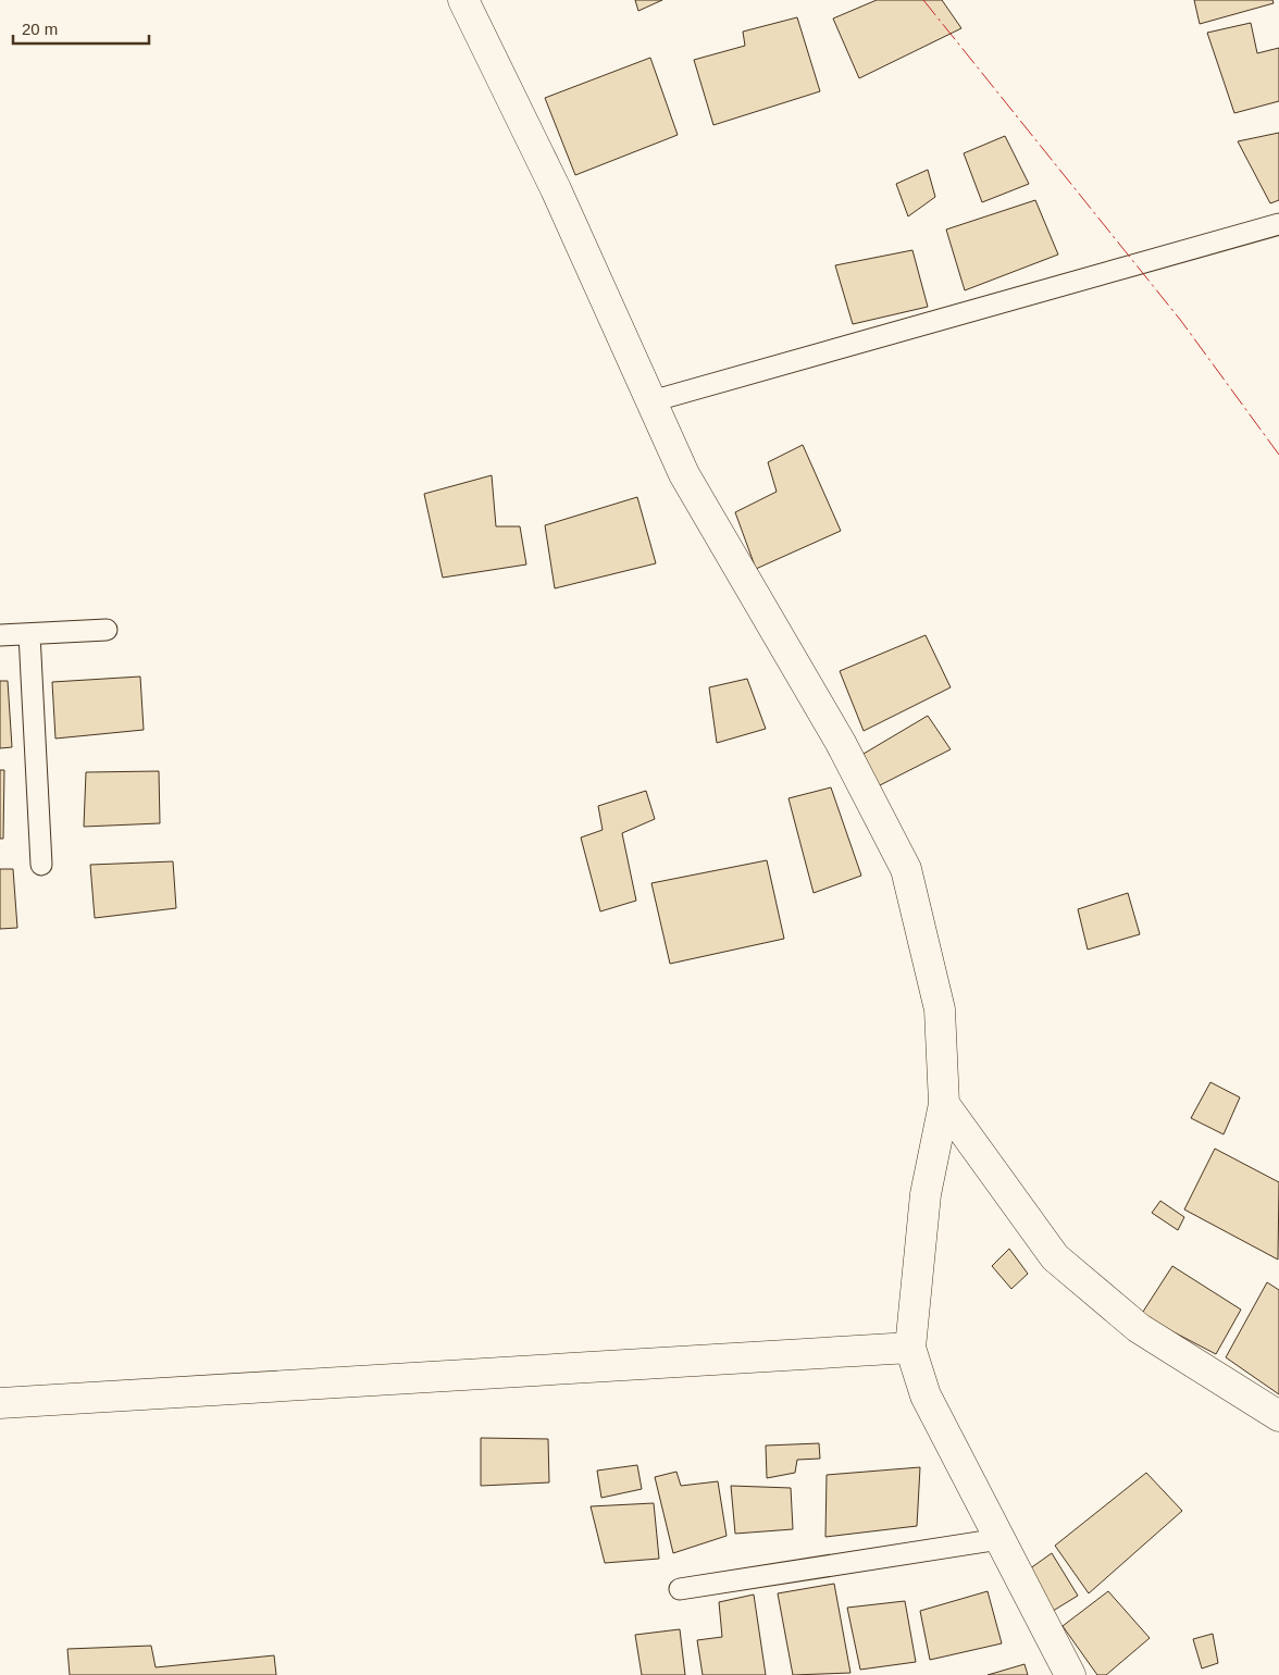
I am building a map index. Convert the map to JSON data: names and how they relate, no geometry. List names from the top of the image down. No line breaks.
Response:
{"scale_bar":"20 m"}
